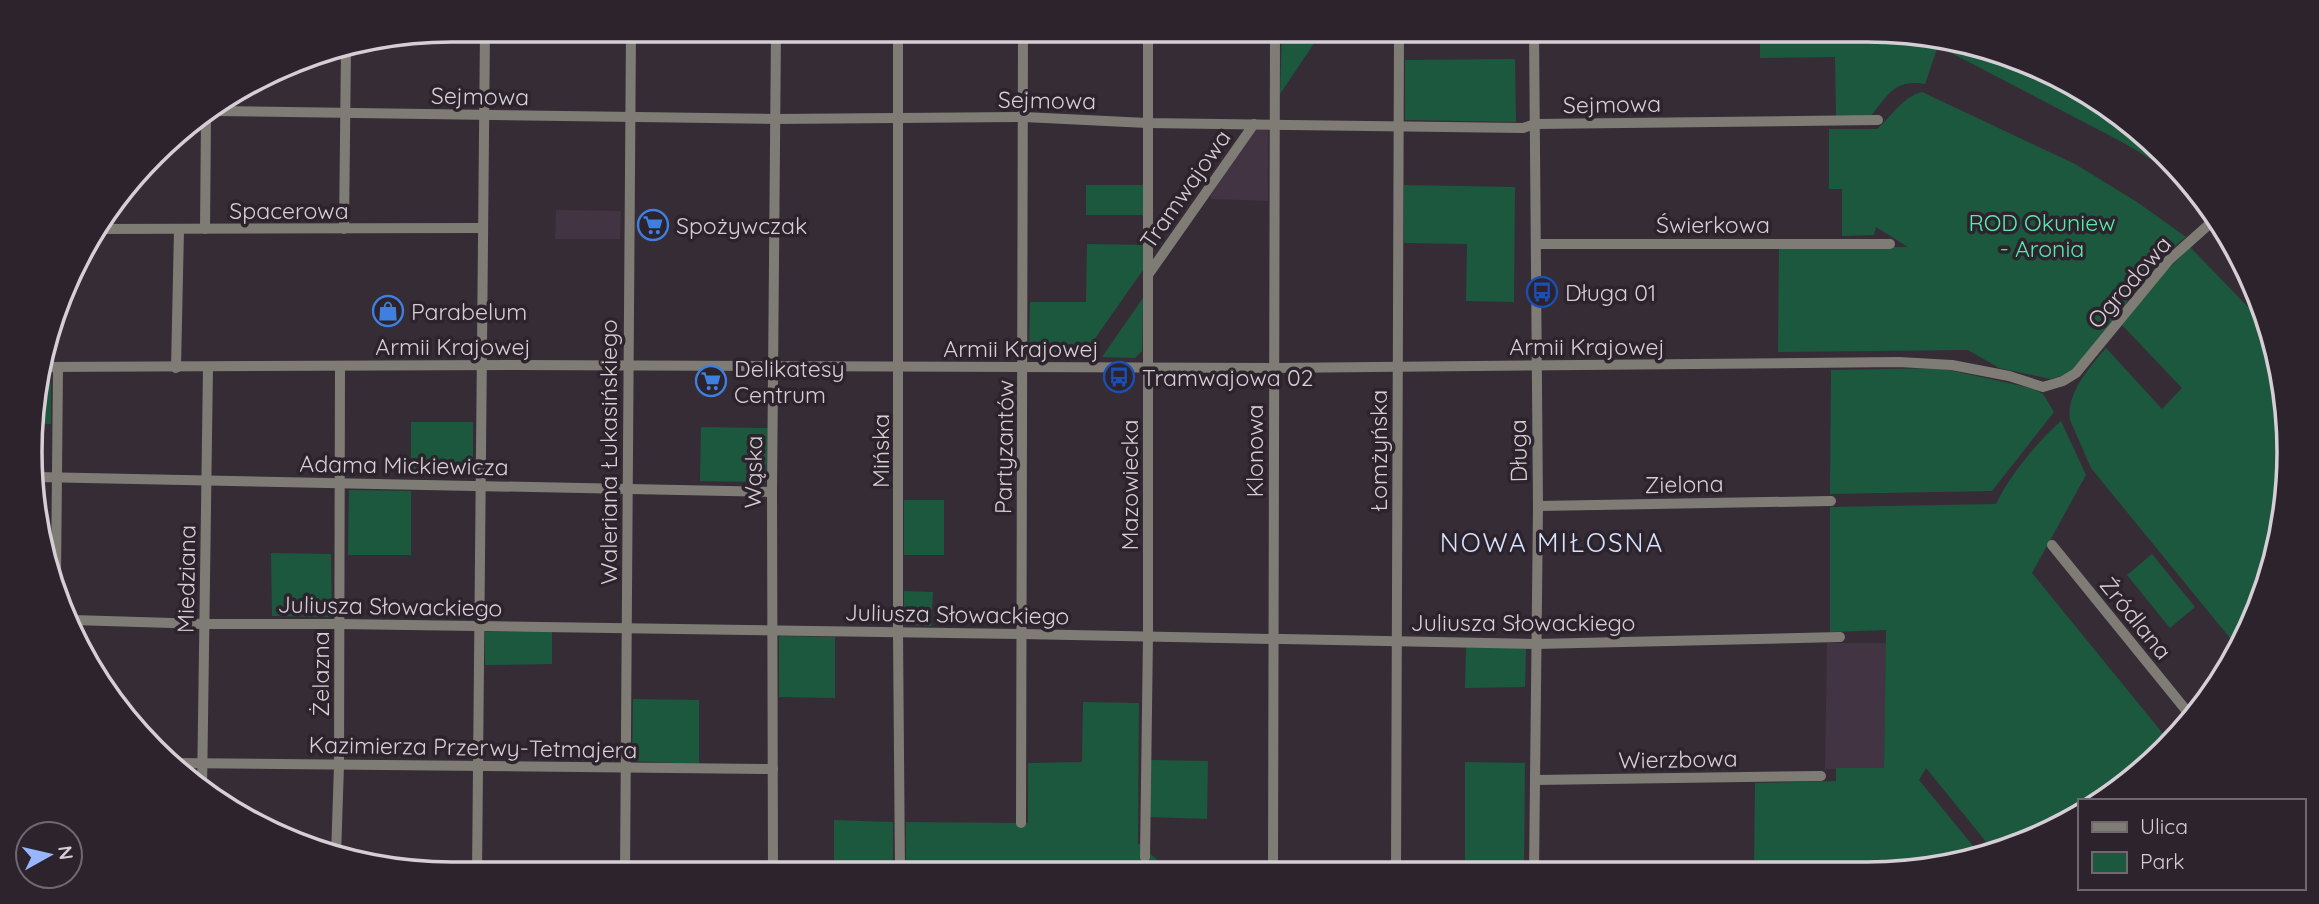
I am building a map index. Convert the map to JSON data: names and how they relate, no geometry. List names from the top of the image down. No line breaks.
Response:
{"streets":{"street":["Sejmowa","Tramwajowa","Spacerowa","Świerkowa","Ogrodowa","Armii Krajowej","Partyzantów","Mińska","Klonowa","Łomżyńska","Długa","Waleriana Łukasińskiego","Adama Mickiewicza","Wąska","Zielona","Mazowiecka","Miedziana","Juliusza Słowackiego","Źródlana","Żelazna","Kazimierza Przerwy-Tetmajera","Wierzbowa"]},"crossings":[["Sejmowa","Tramwajowa"],["Sejmowa","Partyzantów"],["Sejmowa","Mińska"],["Sejmowa","Klonowa"],["Sejmowa","Łomżyńska"],["Sejmowa","Długa"],["Sejmowa","Waleriana Łukasińskiego"],["Sejmowa","Wąska"],["Sejmowa","Mazowiecka"],["Tramwajowa","Mazowiecka"],["Świerkowa","Długa"],["Ogrodowa","Armii Krajowej"],["Armii Krajowej","Partyzantów"],["Armii Krajowej","Mińska"],["Armii Krajowej","Klonowa"],["Armii Krajowej","Łomżyńska"],["Armii Krajowej","Długa"],["Armii Krajowej","Waleriana Łukasińskiego"],["Armii Krajowej","Wąska"],["Armii Krajowej","Mazowiecka"],["Armii Krajowej","Miedziana"],["Armii Krajowej","Żelazna"],["Partyzantów","Juliusza Słowackiego"],["Mińska","Juliusza Słowackiego"],["Klonowa","Juliusza Słowackiego"],["Łomżyńska","Juliusza Słowackiego"],["Długa","Zielona"],["Długa","Juliusza Słowackiego"],["Długa","Wierzbowa"],["Waleriana Łukasińskiego","Adama Mickiewicza"],["Waleriana Łukasińskiego","Juliusza Słowackiego"],["Waleriana Łukasińskiego","Kazimierza Przerwy-Tetmajera"],["Adama Mickiewicza","Wąska"],["Adama Mickiewicza","Miedziana"],["Adama Mickiewicza","Żelazna"],["Wąska","Juliusza Słowackiego"],["Wąska","Kazimierza Przerwy-Tetmajera"],["Mazowiecka","Juliusza Słowackiego"],["Miedziana","Juliusza Słowackiego"],["Miedziana","Kazimierza Przerwy-Tetmajera"],["Juliusza Słowackiego","Żelazna"],["Żelazna","Kazimierza Przerwy-Tetmajera"]],"districts":["NOWA MIŁOSNA"],"parks":["ROD Okuniew - Aronia"],"places":{"supermarket":["Spożywczak","Delikatesy Centrum"],"bus stop":["Długa 01","Tramwajowa 02"],"shop":["Parabelum"]},"legend":["Ulica","Park"],"north":"right"}
